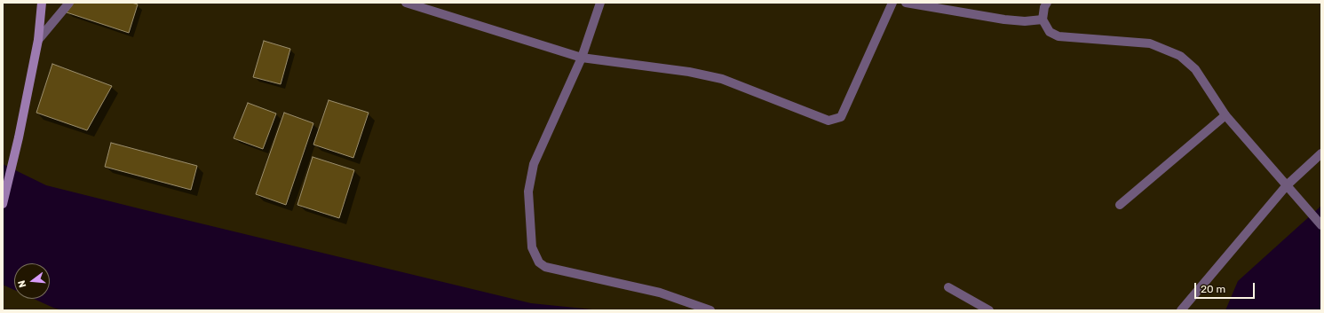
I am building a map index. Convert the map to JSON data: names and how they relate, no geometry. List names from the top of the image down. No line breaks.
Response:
{"scale_bar":"20 m","north":"left"}
